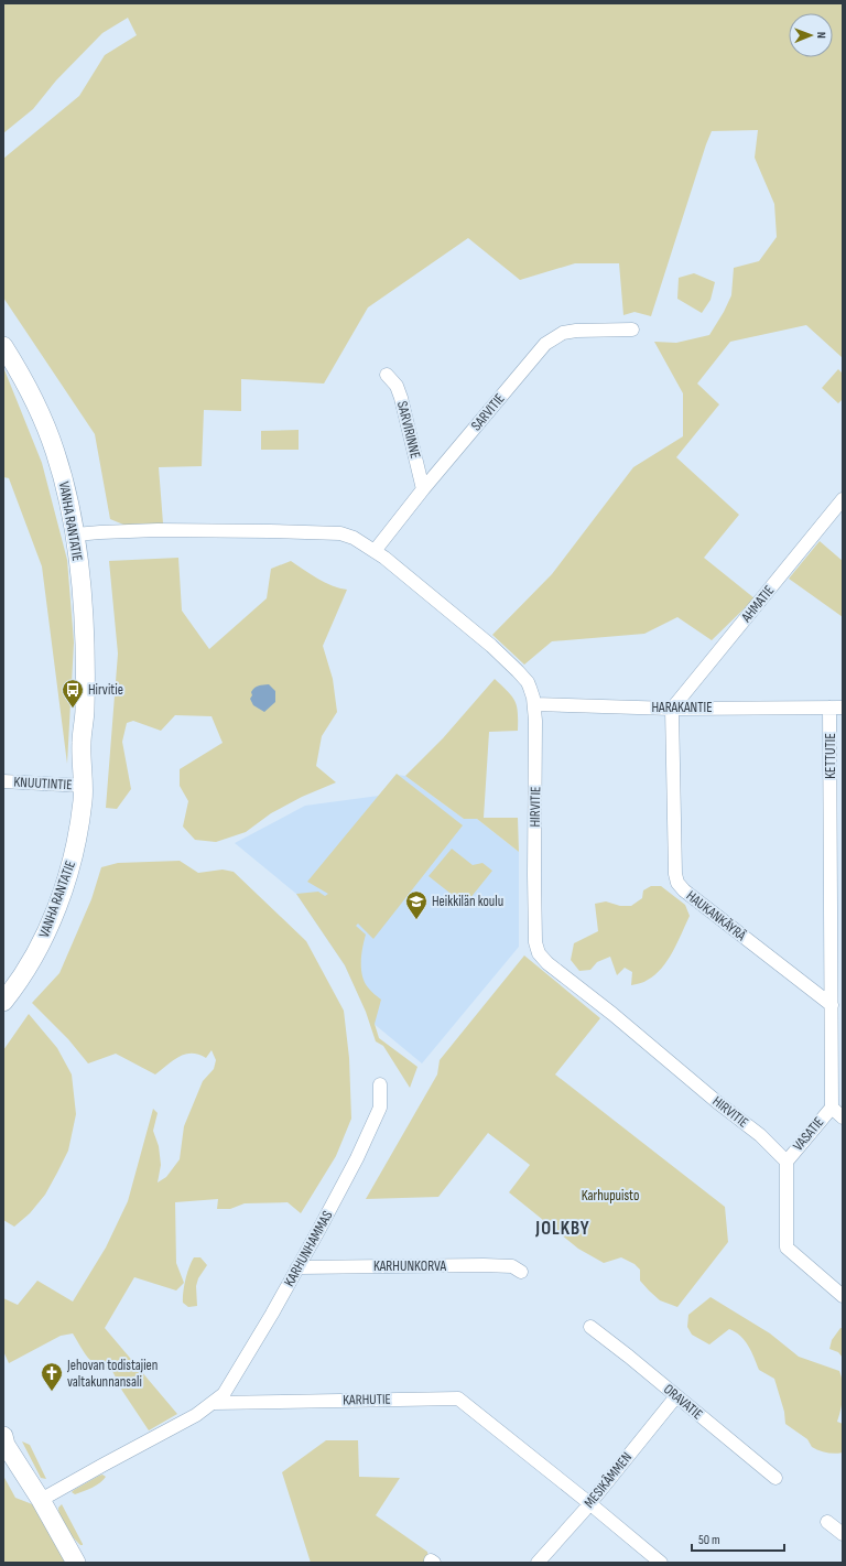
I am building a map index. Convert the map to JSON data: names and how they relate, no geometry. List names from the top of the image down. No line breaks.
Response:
{"streets":{"main road":["VANHA RANTATIE"],"street":["SARVITIE","SARVIRINNE","AHMATIE","HARAKANTIE","KETTUTIE","KNUUTINTIE","HIRVITIE","HAUKANKÄYRÄ","VASATIE","KARHUNHAMMAS","KARHUNKORVA","KARHUTIE","ORAVATIE","MESIKÄMMEN"]},"crossings":[["SARVITIE","SARVIRINNE"],["SARVITIE","HIRVITIE"],["VANHA RANTATIE","KNUUTINTIE"],["VANHA RANTATIE","HIRVITIE"],["AHMATIE","HARAKANTIE"],["AHMATIE","HAUKANKÄYRÄ"],["HARAKANTIE","KETTUTIE"],["HARAKANTIE","HIRVITIE"],["HARAKANTIE","HAUKANKÄYRÄ"],["KETTUTIE","HAUKANKÄYRÄ"],["KETTUTIE","VASATIE"],["HIRVITIE","VASATIE"],["KARHUNHAMMAS","KARHUNKORVA"],["KARHUNHAMMAS","KARHUTIE"],["KARHUTIE","MESIKÄMMEN"],["ORAVATIE","MESIKÄMMEN"]],"districts":["JOLKBY"],"parks":["Karhupuisto"],"places":{"bus stop":["Hirvitie"],"school or university":["Heikkilän koulu"],"church":["Jehovan todistajien valtakunnansali"]},"scale_bar":"50 m","north":"right"}
